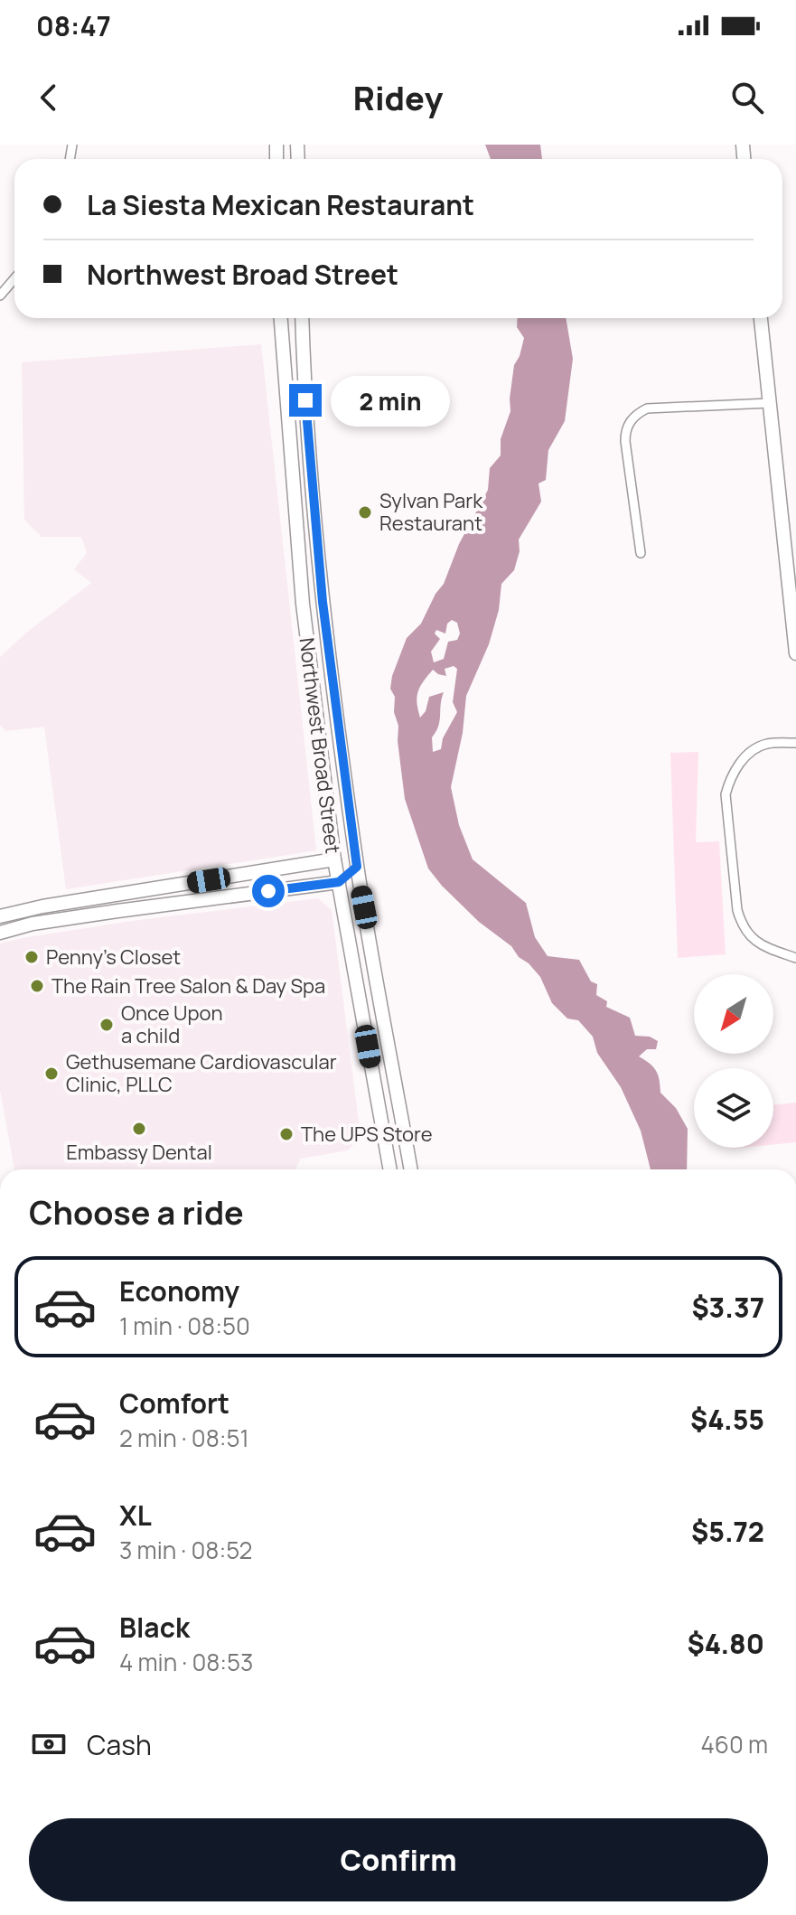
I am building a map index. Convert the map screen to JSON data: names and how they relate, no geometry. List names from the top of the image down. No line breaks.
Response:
{"streets":{"main road":["Northwest Broad Street"]},"places":["Sylvan Park Restaurant","Penny's Closet","The Rain Tree Salon & Day Spa","Once Upon a child","Gethusemane Cardiovascular Clinic, PLLC","Embassy Dental","The UPS Store"],"north":"bottom left","page":{"status":"08:47","header":"Ridey","banner":["La Siesta Mexican Restaurant","Northwest Broad Street"],"bubble":"2 min","heading":"Choose a ride","list":[{"name":"Economy","note":"1 min · 08:50","value":"$3.37"},{"name":"Comfort","note":"2 min · 08:51","value":"$4.55"},{"name":"XL","note":"3 min · 08:52","value":"$5.72"},{"name":"Black","note":"4 min · 08:53","value":"$4.80"}],"pay":["Cash","460 m"],"buttons":"Confirm"}}
